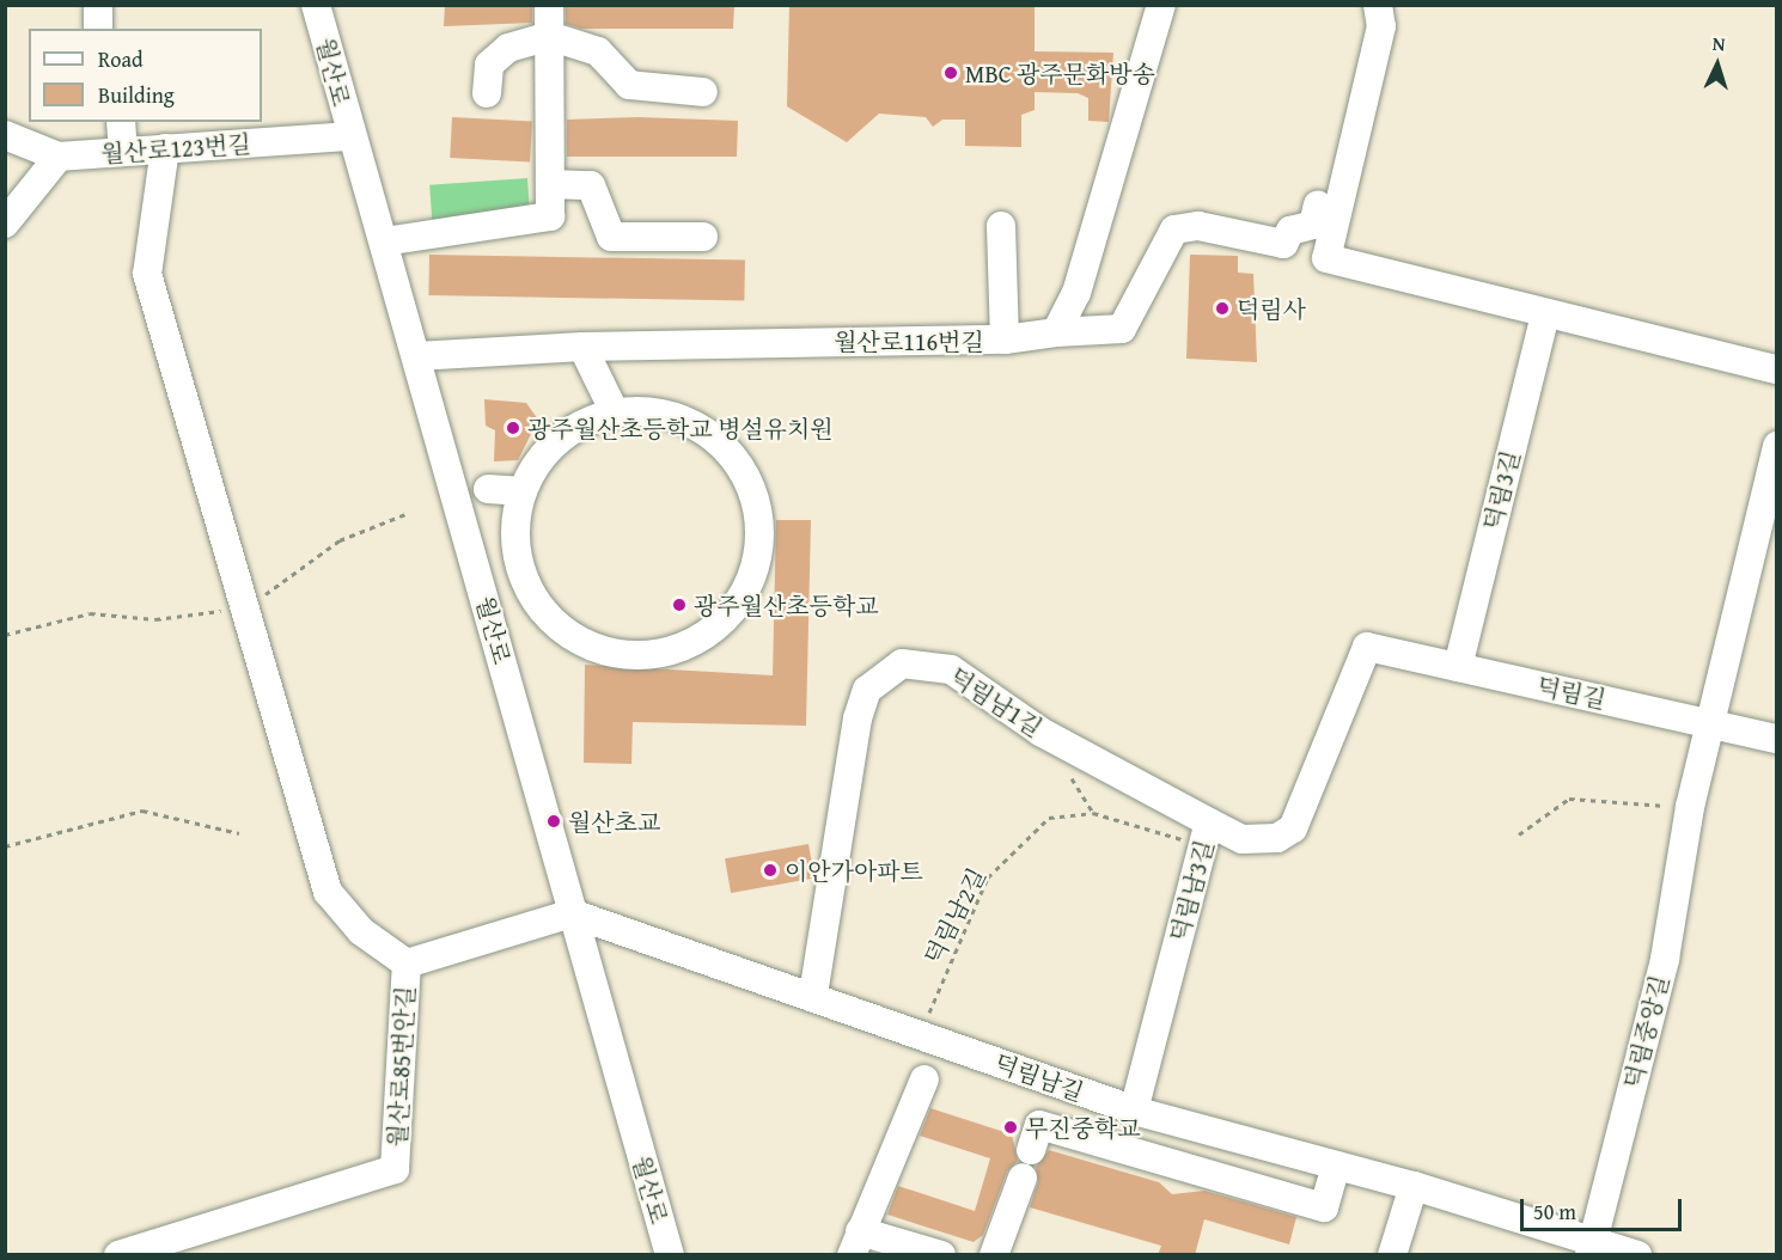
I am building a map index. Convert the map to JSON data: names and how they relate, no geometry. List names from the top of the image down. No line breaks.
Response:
{"streets":{"street":["월산로","월산로123번길","월산로116번길","덕림3길","덕림길","덕림남1길","덕림남3길","덕림중앙길","월산로85번안길","덕림남길"],"path":["덕림남2길"]},"crossings":[["월산로","월산로123번길"],["월산로","월산로116번길"],["월산로","덕림남길"],["덕림3길","덕림길"],["덕림길","덕림남3길"],["덕림길","덕림중앙길"],["덕림남1길","덕림남3길"],["덕림남1길","덕림남2길"],["덕림남1길","덕림남길"],["덕림남3길","덕림남2길"],["덕림남3길","덕림남길"],["덕림남2길","덕림남길"],["덕림중앙길","덕림남길"]],"places":["MBC 광주문화방송","덕림사","광주월산초등학교 병설유치원","광주월산초등학교","월산초교","이안가아파트","무진중학교"],"legend":["Road","Building"],"scale_bar":"50 m","north":"top"}
